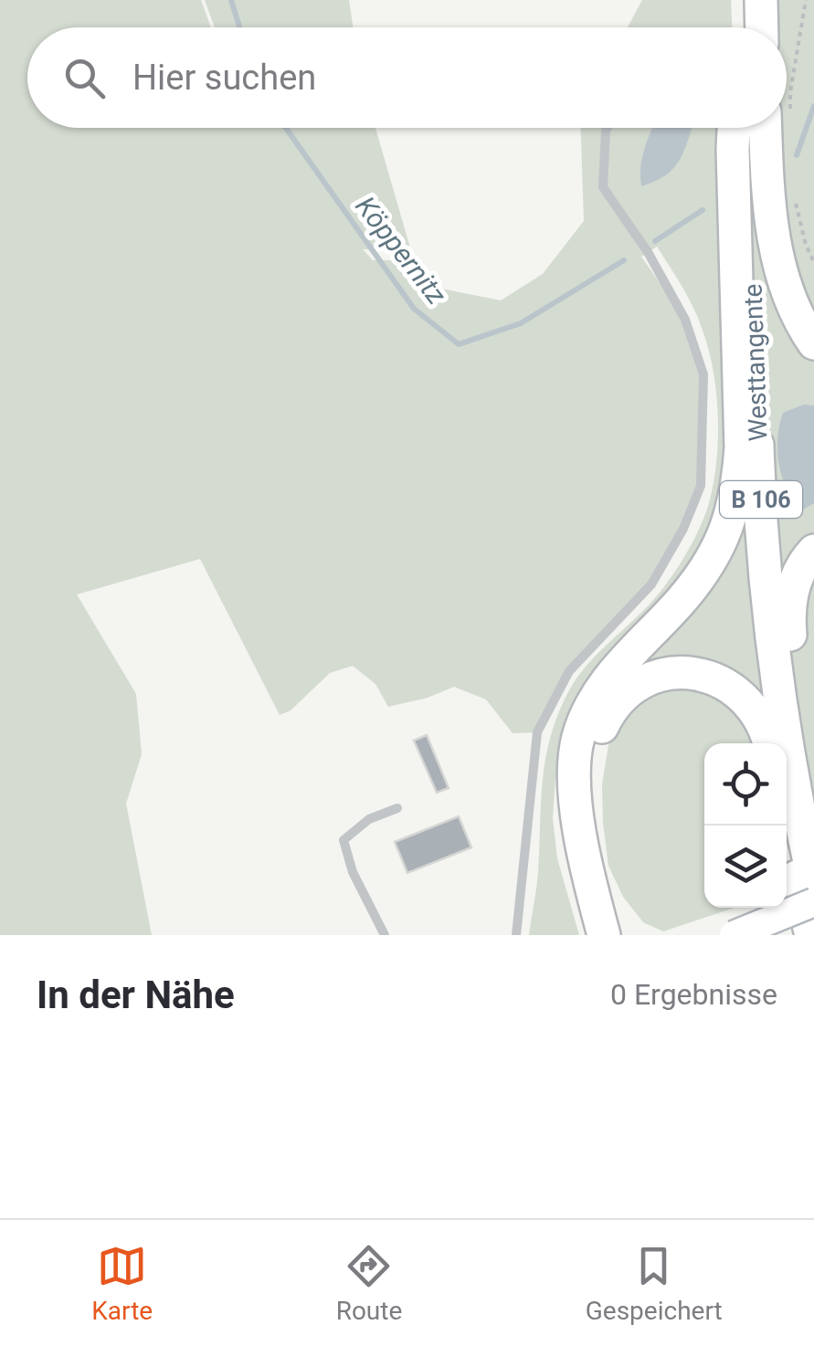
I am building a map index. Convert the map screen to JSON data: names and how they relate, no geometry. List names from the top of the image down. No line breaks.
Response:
{"streets":{"highway":["Westtangente","B 106"]},"water":["Köppernitz"],"page":{"search":"Hier suchen","heading":["In der Nähe","0 Ergebnisse"],"nav":["Karte","Route","Gespeichert"]}}
